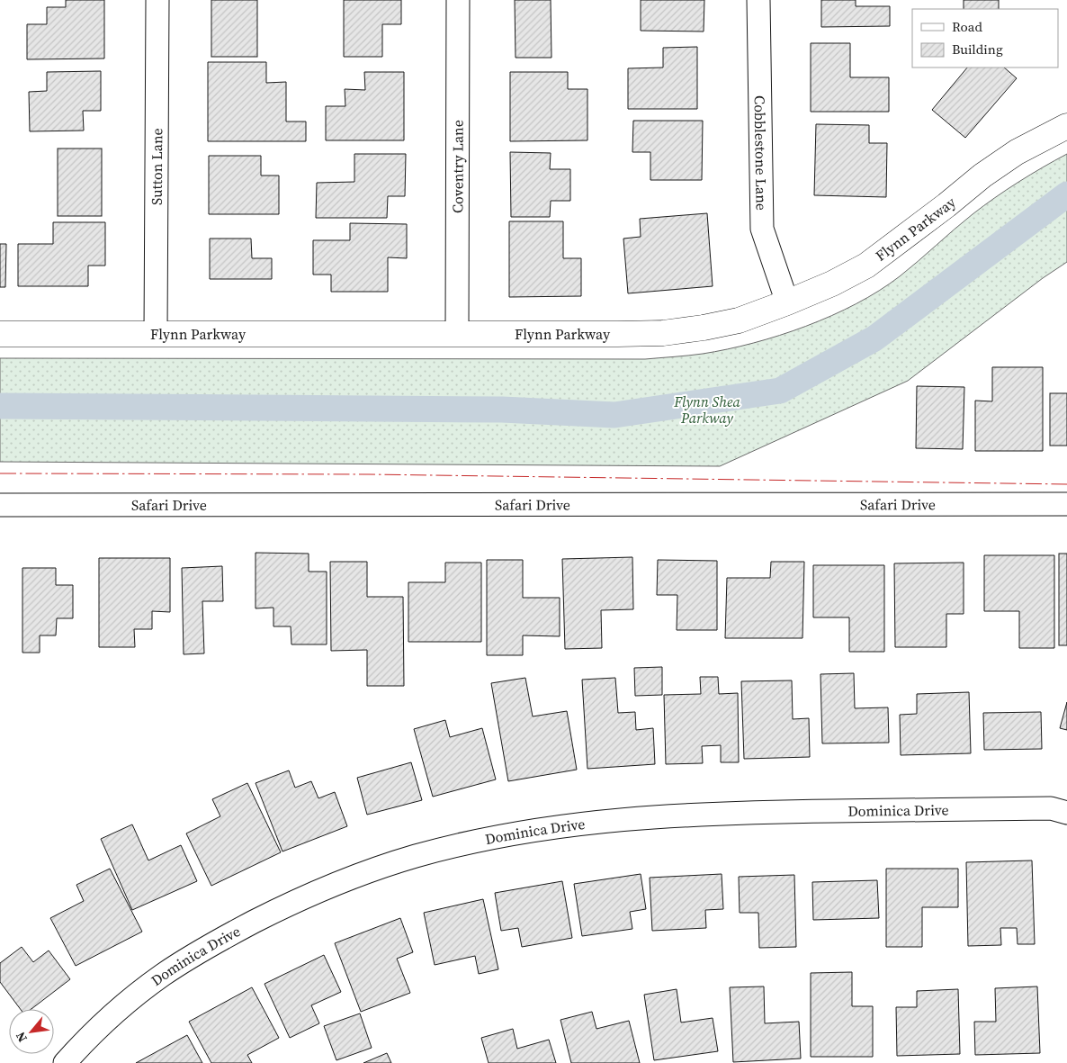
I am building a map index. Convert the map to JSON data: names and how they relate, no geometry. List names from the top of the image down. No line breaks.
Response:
{"streets":{"street":["Cobblestone Lane","Sutton Lane","Coventry Lane","Flynn Parkway","Safari Drive","Dominica Drive"]},"crossings":[["Cobblestone Lane","Flynn Parkway"],["Sutton Lane","Flynn Parkway"],["Coventry Lane","Flynn Parkway"]],"parks":["Flynn Shea Parkway"],"legend":["Road","Building"],"north":"bottom left"}
